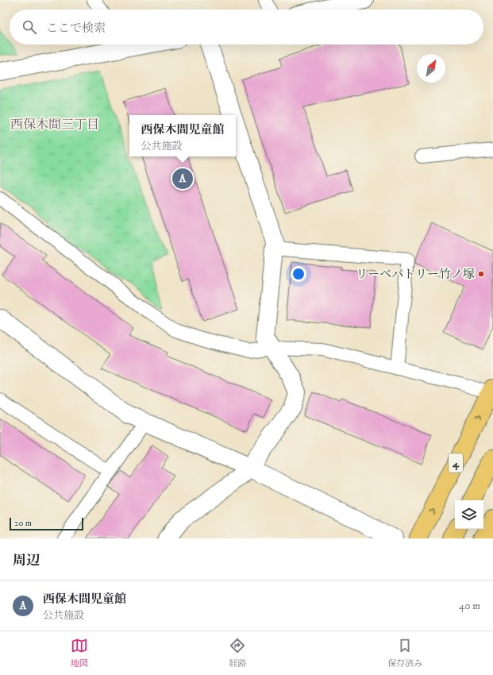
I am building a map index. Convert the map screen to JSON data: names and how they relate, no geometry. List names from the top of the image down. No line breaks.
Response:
{"streets":{"highway":["4"]},"districts":["西保木間三丁目"],"places":["リーベパトリー竹ノ塚"],"scale_bar":"20 m","north":"top right","page":{"search":"ここで検索","popup":["西保木間児童館","公共施設"],"pins":"A","scale":"20 m","heading":"周辺","list":[{"mark":"A","name":"西保木間児童館","note":"公共施設","value":"40 m"}],"nav":["地図","経路","保存済み"]}}
